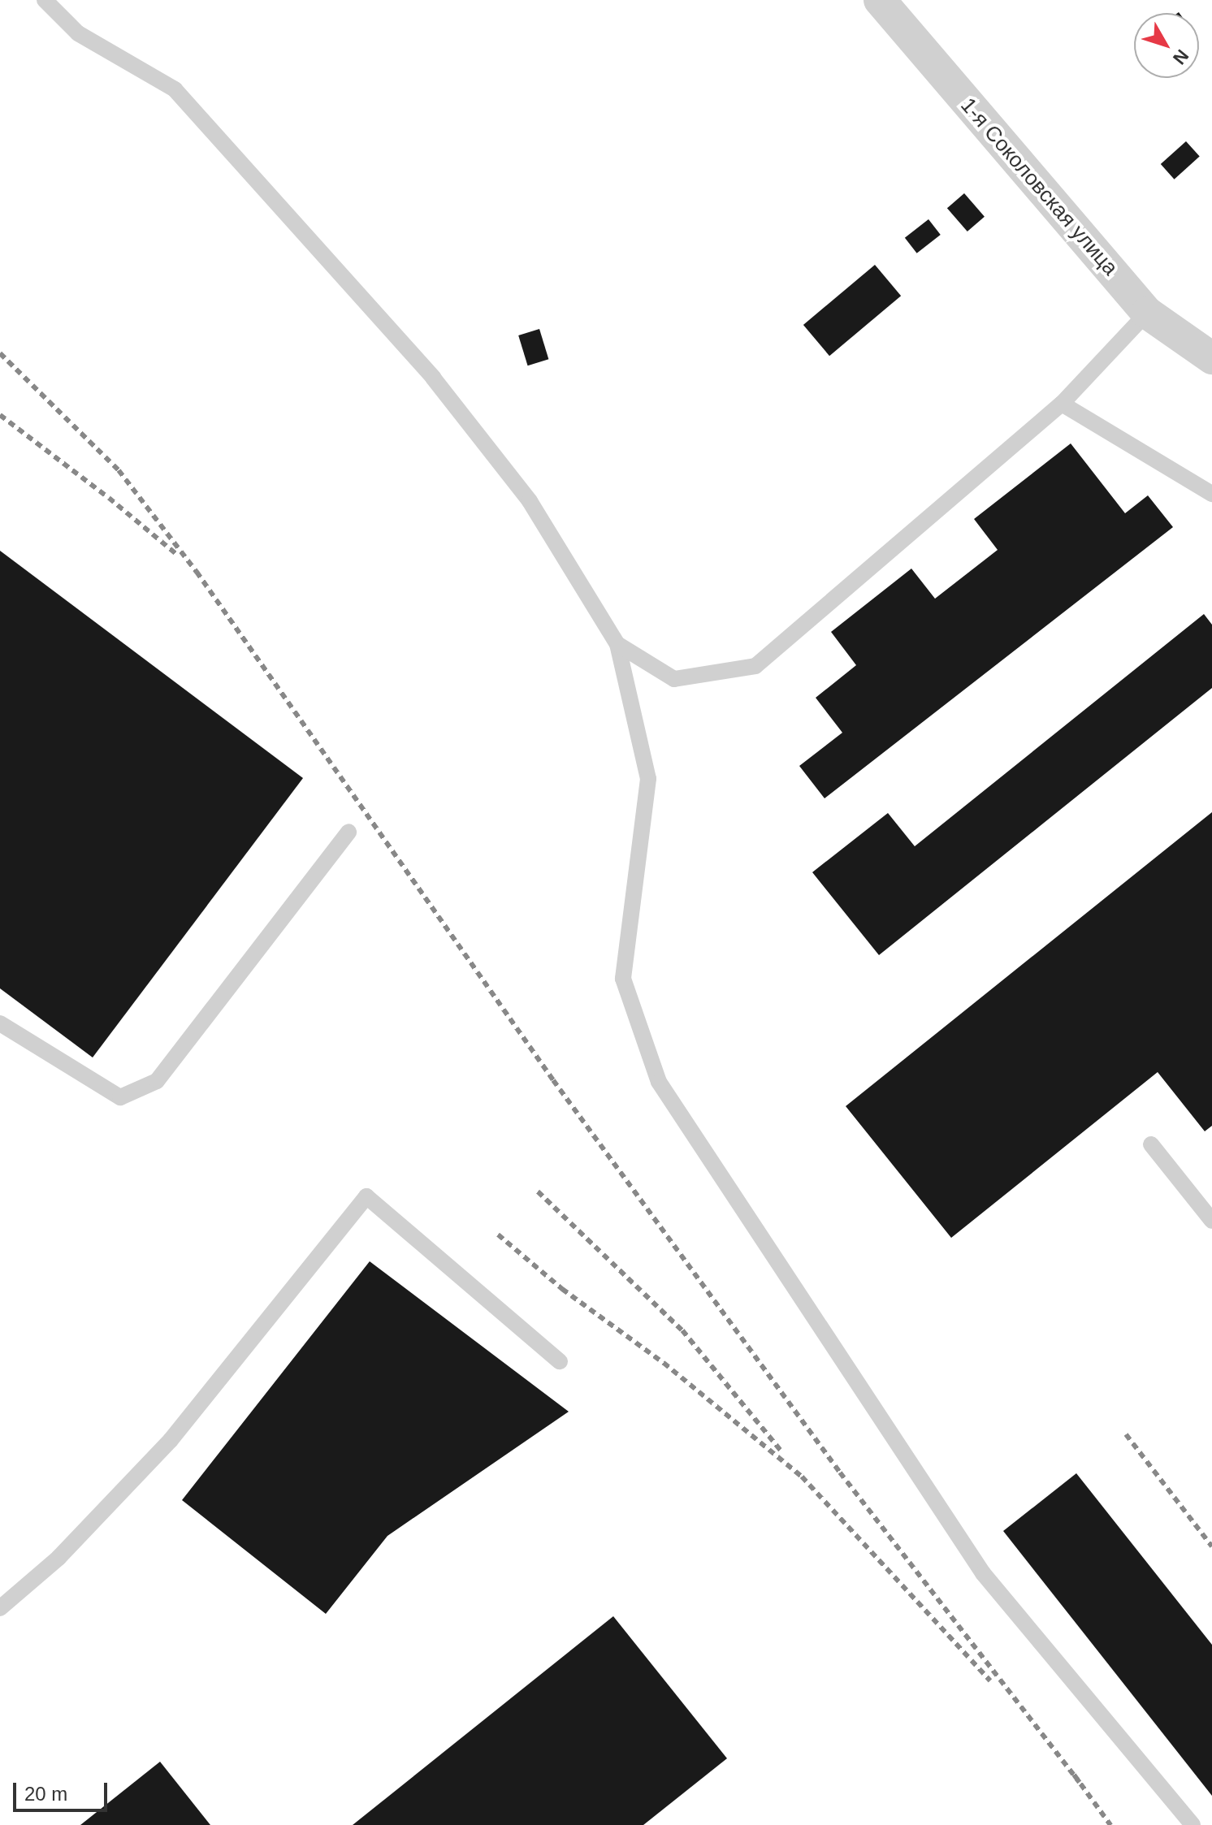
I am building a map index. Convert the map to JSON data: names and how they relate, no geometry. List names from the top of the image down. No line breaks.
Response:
{"streets":{"street":["1-я Соколовская улица"]},"scale_bar":"20 m","north":"bottom right"}
